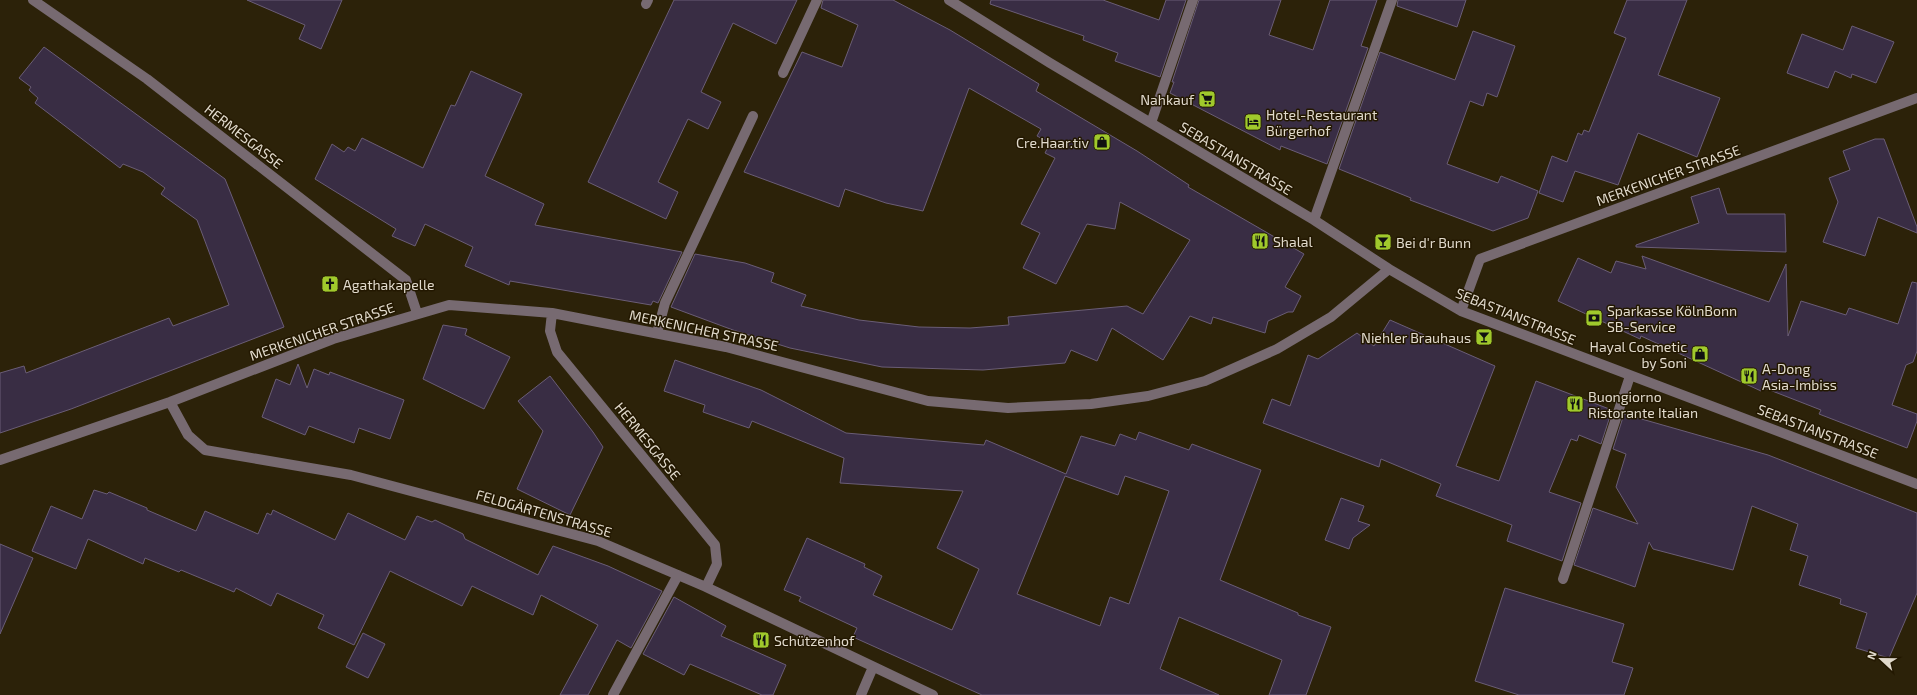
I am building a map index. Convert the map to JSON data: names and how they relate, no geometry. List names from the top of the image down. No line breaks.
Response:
{"streets":{"street":["HERMESGASSE","SEBASTIANSTRASSE","MERKENICHER STRASSE","FELDGÄRTENSTRASSE"]},"crossings":[["HERMESGASSE","MERKENICHER STRASSE"],["HERMESGASSE","FELDGÄRTENSTRASSE"],["SEBASTIANSTRASSE","MERKENICHER STRASSE"],["MERKENICHER STRASSE","FELDGÄRTENSTRASSE"]],"places":{"supermarket":["Nahkauf"],"hotel":["Hotel-Restaurant Bürgerhof"],"shop":["Cre.Haar.tiv","Hayal Cosmetic by Soni"],"restaurant":["Shalal","A-Dong Asia-Imbiss","Buongiorno Ristorante Italian","Schützenhof"],"bar":["Bei d'r Bunn","Niehler Brauhaus"],"church":["Agathakapelle"],"bank":["Sparkasse KölnBonn SB-Service"]},"north":"left"}
